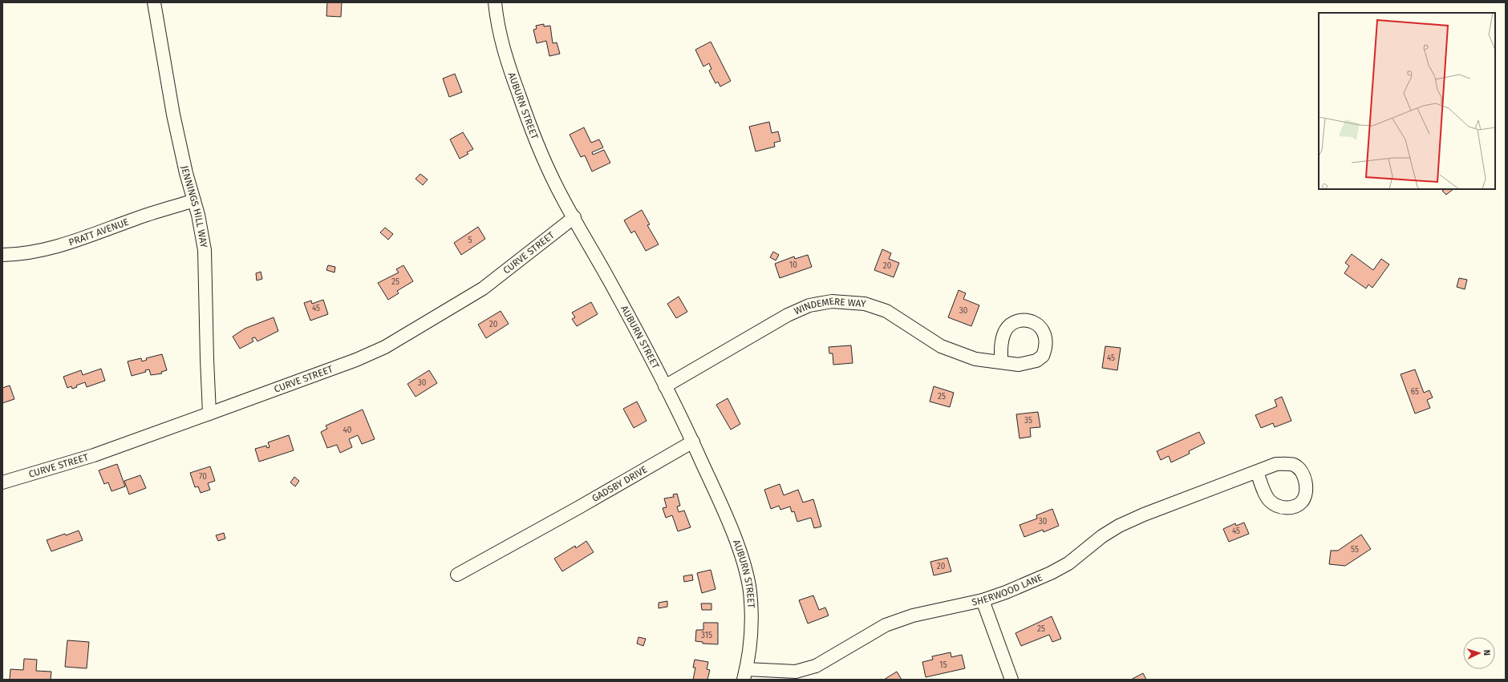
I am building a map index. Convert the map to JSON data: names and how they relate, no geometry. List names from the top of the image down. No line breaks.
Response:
{"streets":{"street":["AUBURN STREET","JENNINGS HILL WAY","PRATT AVENUE","CURVE STREET","WINDEMERE WAY","GADSBY DRIVE","SHERWOOD LANE"]},"crossings":[["AUBURN STREET","CURVE STREET"],["AUBURN STREET","WINDEMERE WAY"],["AUBURN STREET","GADSBY DRIVE"],["AUBURN STREET","SHERWOOD LANE"],["JENNINGS HILL WAY","PRATT AVENUE"],["JENNINGS HILL WAY","CURVE STREET"]],"house_numbers":["5","10","20","25","45","30","20","45","30","65","25","35","40","70","30","45","55","20","25","315","15"],"north":"right"}
